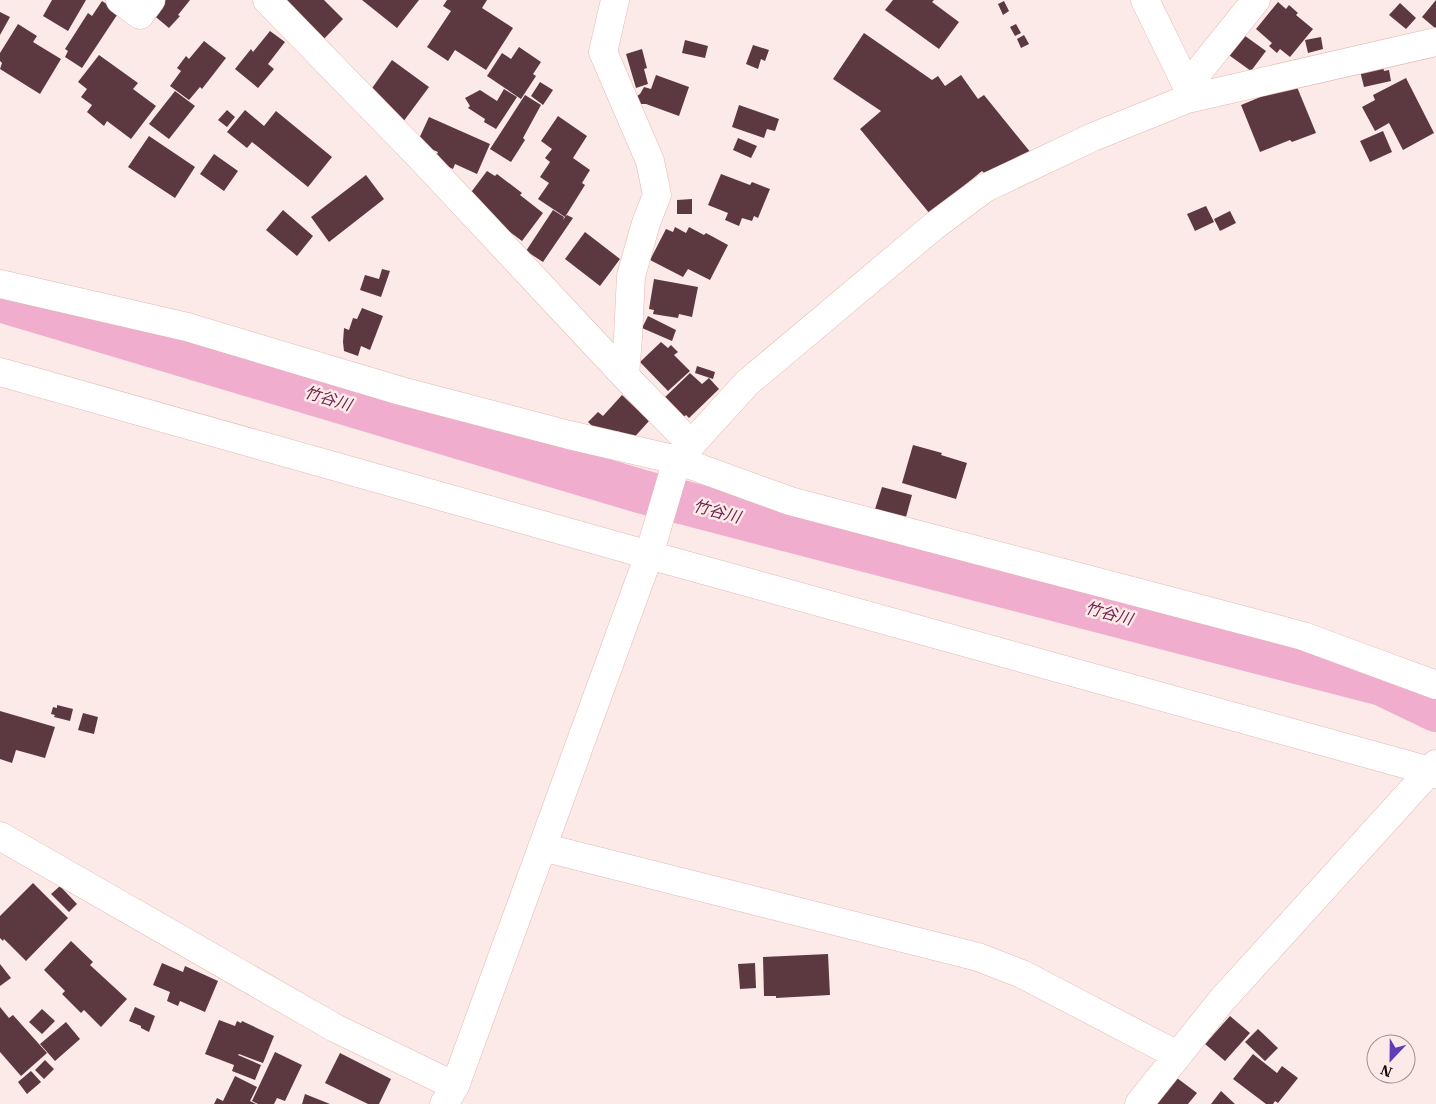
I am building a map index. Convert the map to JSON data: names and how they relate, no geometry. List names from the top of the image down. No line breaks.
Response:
{"water":["竹谷川"],"north":"bottom"}
